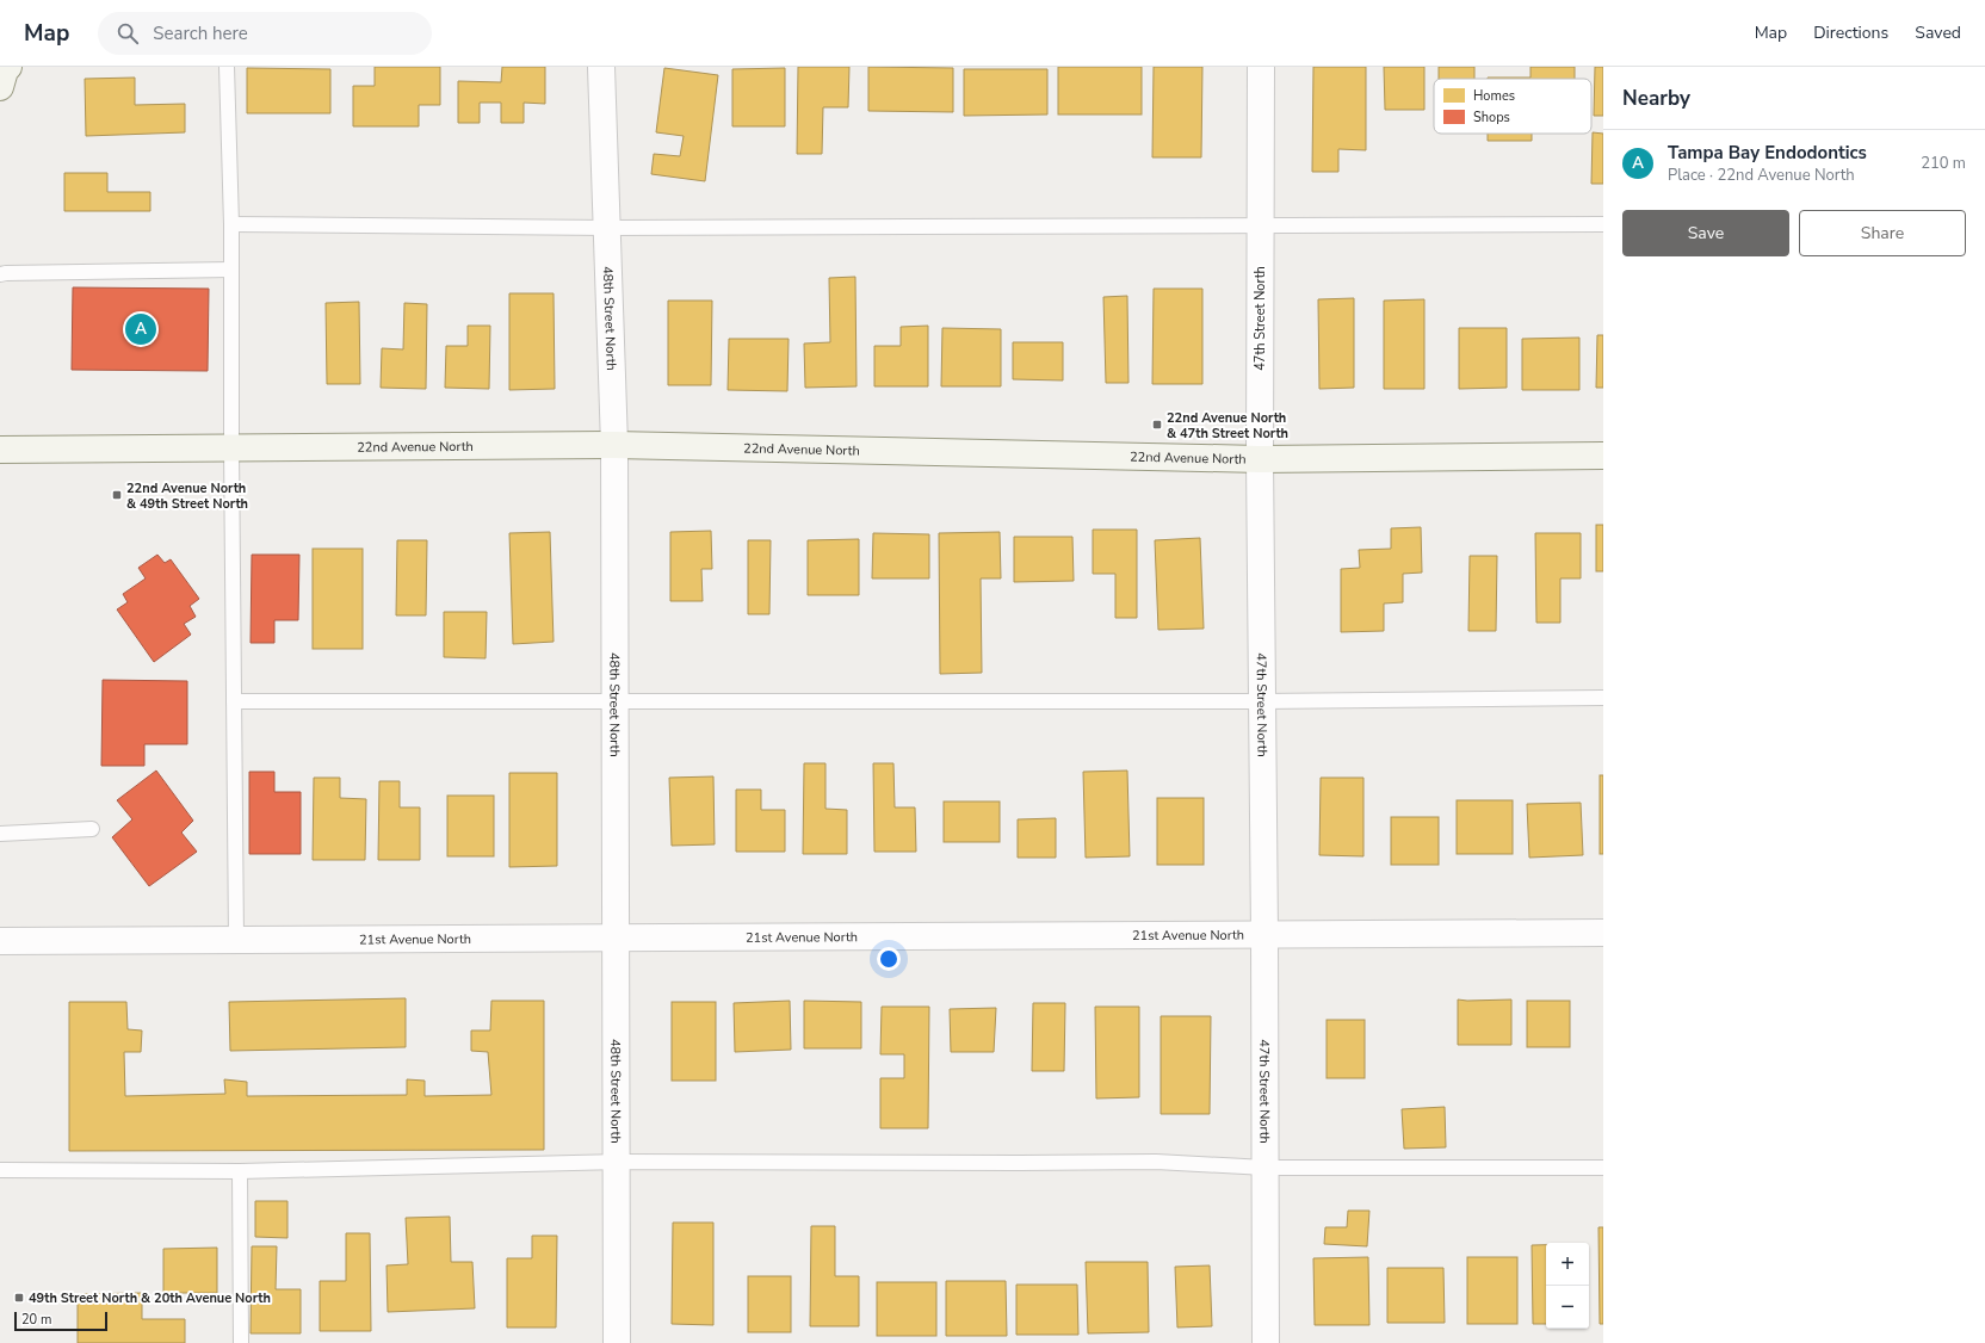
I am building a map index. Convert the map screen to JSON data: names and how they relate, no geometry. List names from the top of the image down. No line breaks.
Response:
{"streets":{"main road":["22nd Avenue North"],"street":["48th Street North","47th Street North","21st Avenue North"]},"crossings":[["48th Street North","22nd Avenue North"],["48th Street North","21st Avenue North"],["47th Street North","22nd Avenue North"],["47th Street North","21st Avenue North"]],"places":{"transit":["22nd Avenue North & 47th Street North","22nd Avenue North & 49th Street North","49th Street North & 20th Avenue North"]},"legend":["Homes","Shops"],"scale_bar":"20 m","page":{"header":"Map","search":"Search here","nav":["Map","Directions","Saved"],"heading":"Nearby","list":[{"mark":"A","name":"Tampa Bay Endodontics","note":"Place · 22nd Avenue North","value":"210 m"}],"buttons":["Save","Share"],"pins":"A","map_buttons":["+","−"],"scale":"20 m"}}
